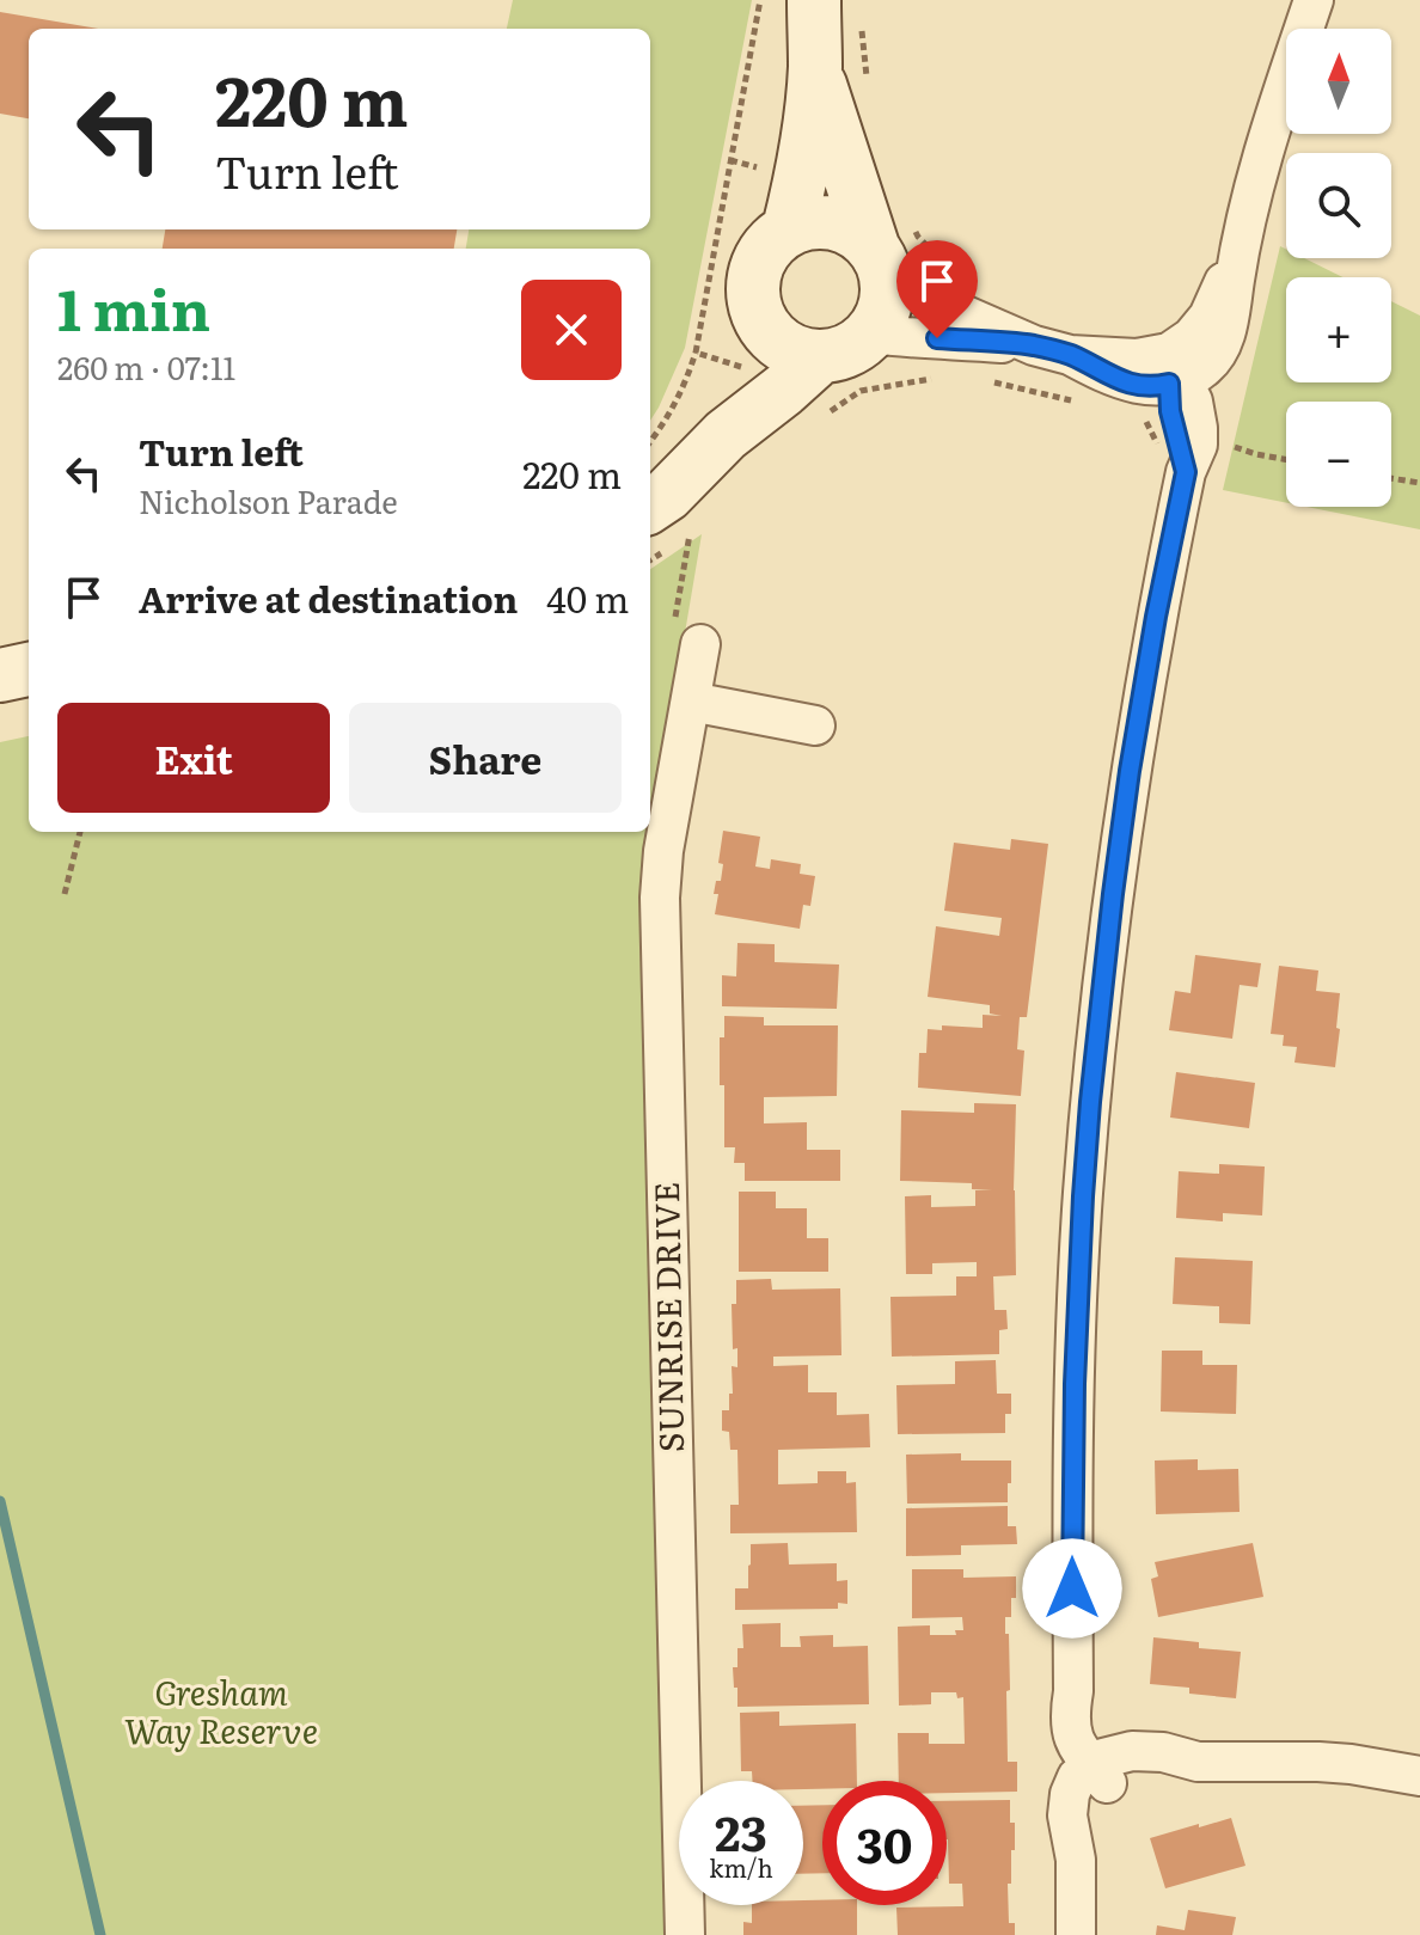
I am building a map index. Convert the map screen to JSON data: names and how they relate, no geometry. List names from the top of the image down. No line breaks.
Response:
{"streets":{"street":["SUNRISE DRIVE"]},"parks":["Gresham Way Reserve"],"north":"top","page":{"map_buttons":["+","−"],"turn":["220 m","Turn left"],"heading":["1 min","260 m · 07:11"],"list":[{"name":"Turn left","note":"Nicholson Parade","value":"220 m"},{"name":"Arrive at destination","value":"40 m"}],"buttons":["Exit","Share"],"speed":"23 km/h","limit":"30"}}
